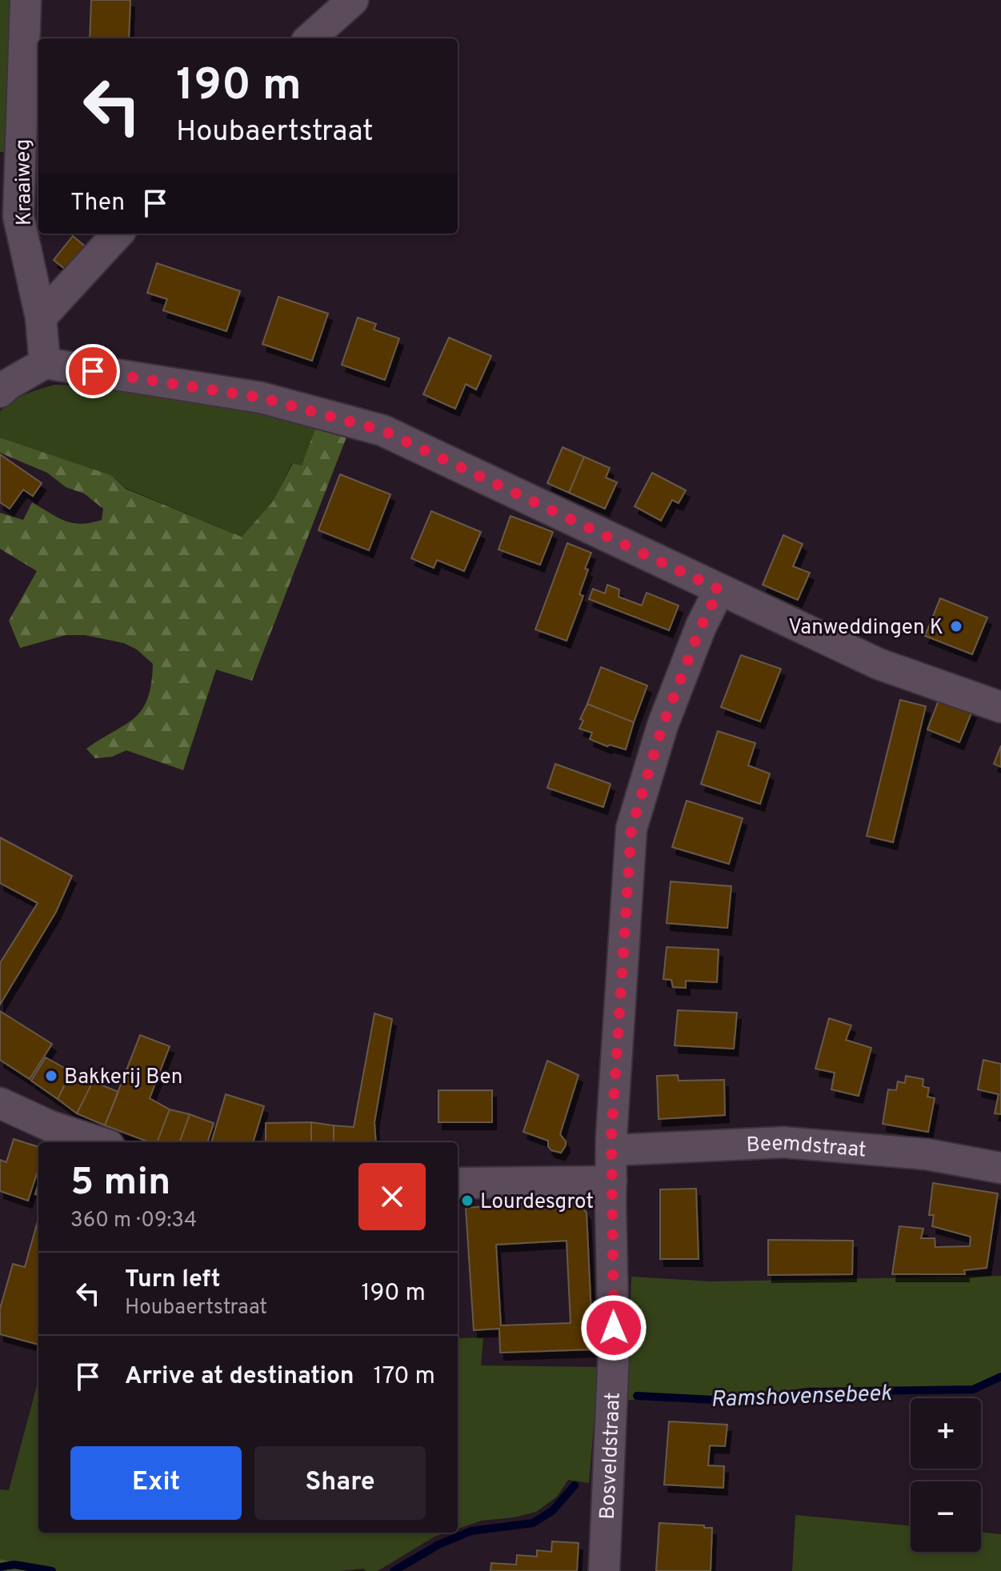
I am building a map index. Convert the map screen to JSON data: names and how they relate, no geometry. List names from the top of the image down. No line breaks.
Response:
{"streets":{"street":["Kraaiweg","Beemdstraat","Bosveldstraat"]},"crossings":[["Beemdstraat","Bosveldstraat"]],"water":["Ramshovensebeek"],"places":["Vanweddingen K","Bakkerij Ben","Lourdesgrot"],"page":{"turn":["190 m","Houbaertstraat"],"then":"Then","heading":["5 min","360 m · 09:34"],"list":[{"name":"Turn left","note":"Houbaertstraat","value":"190 m"},{"name":"Arrive at destination","value":"170 m"}],"map_buttons":["+","−"],"buttons":["Exit","Share"]}}
